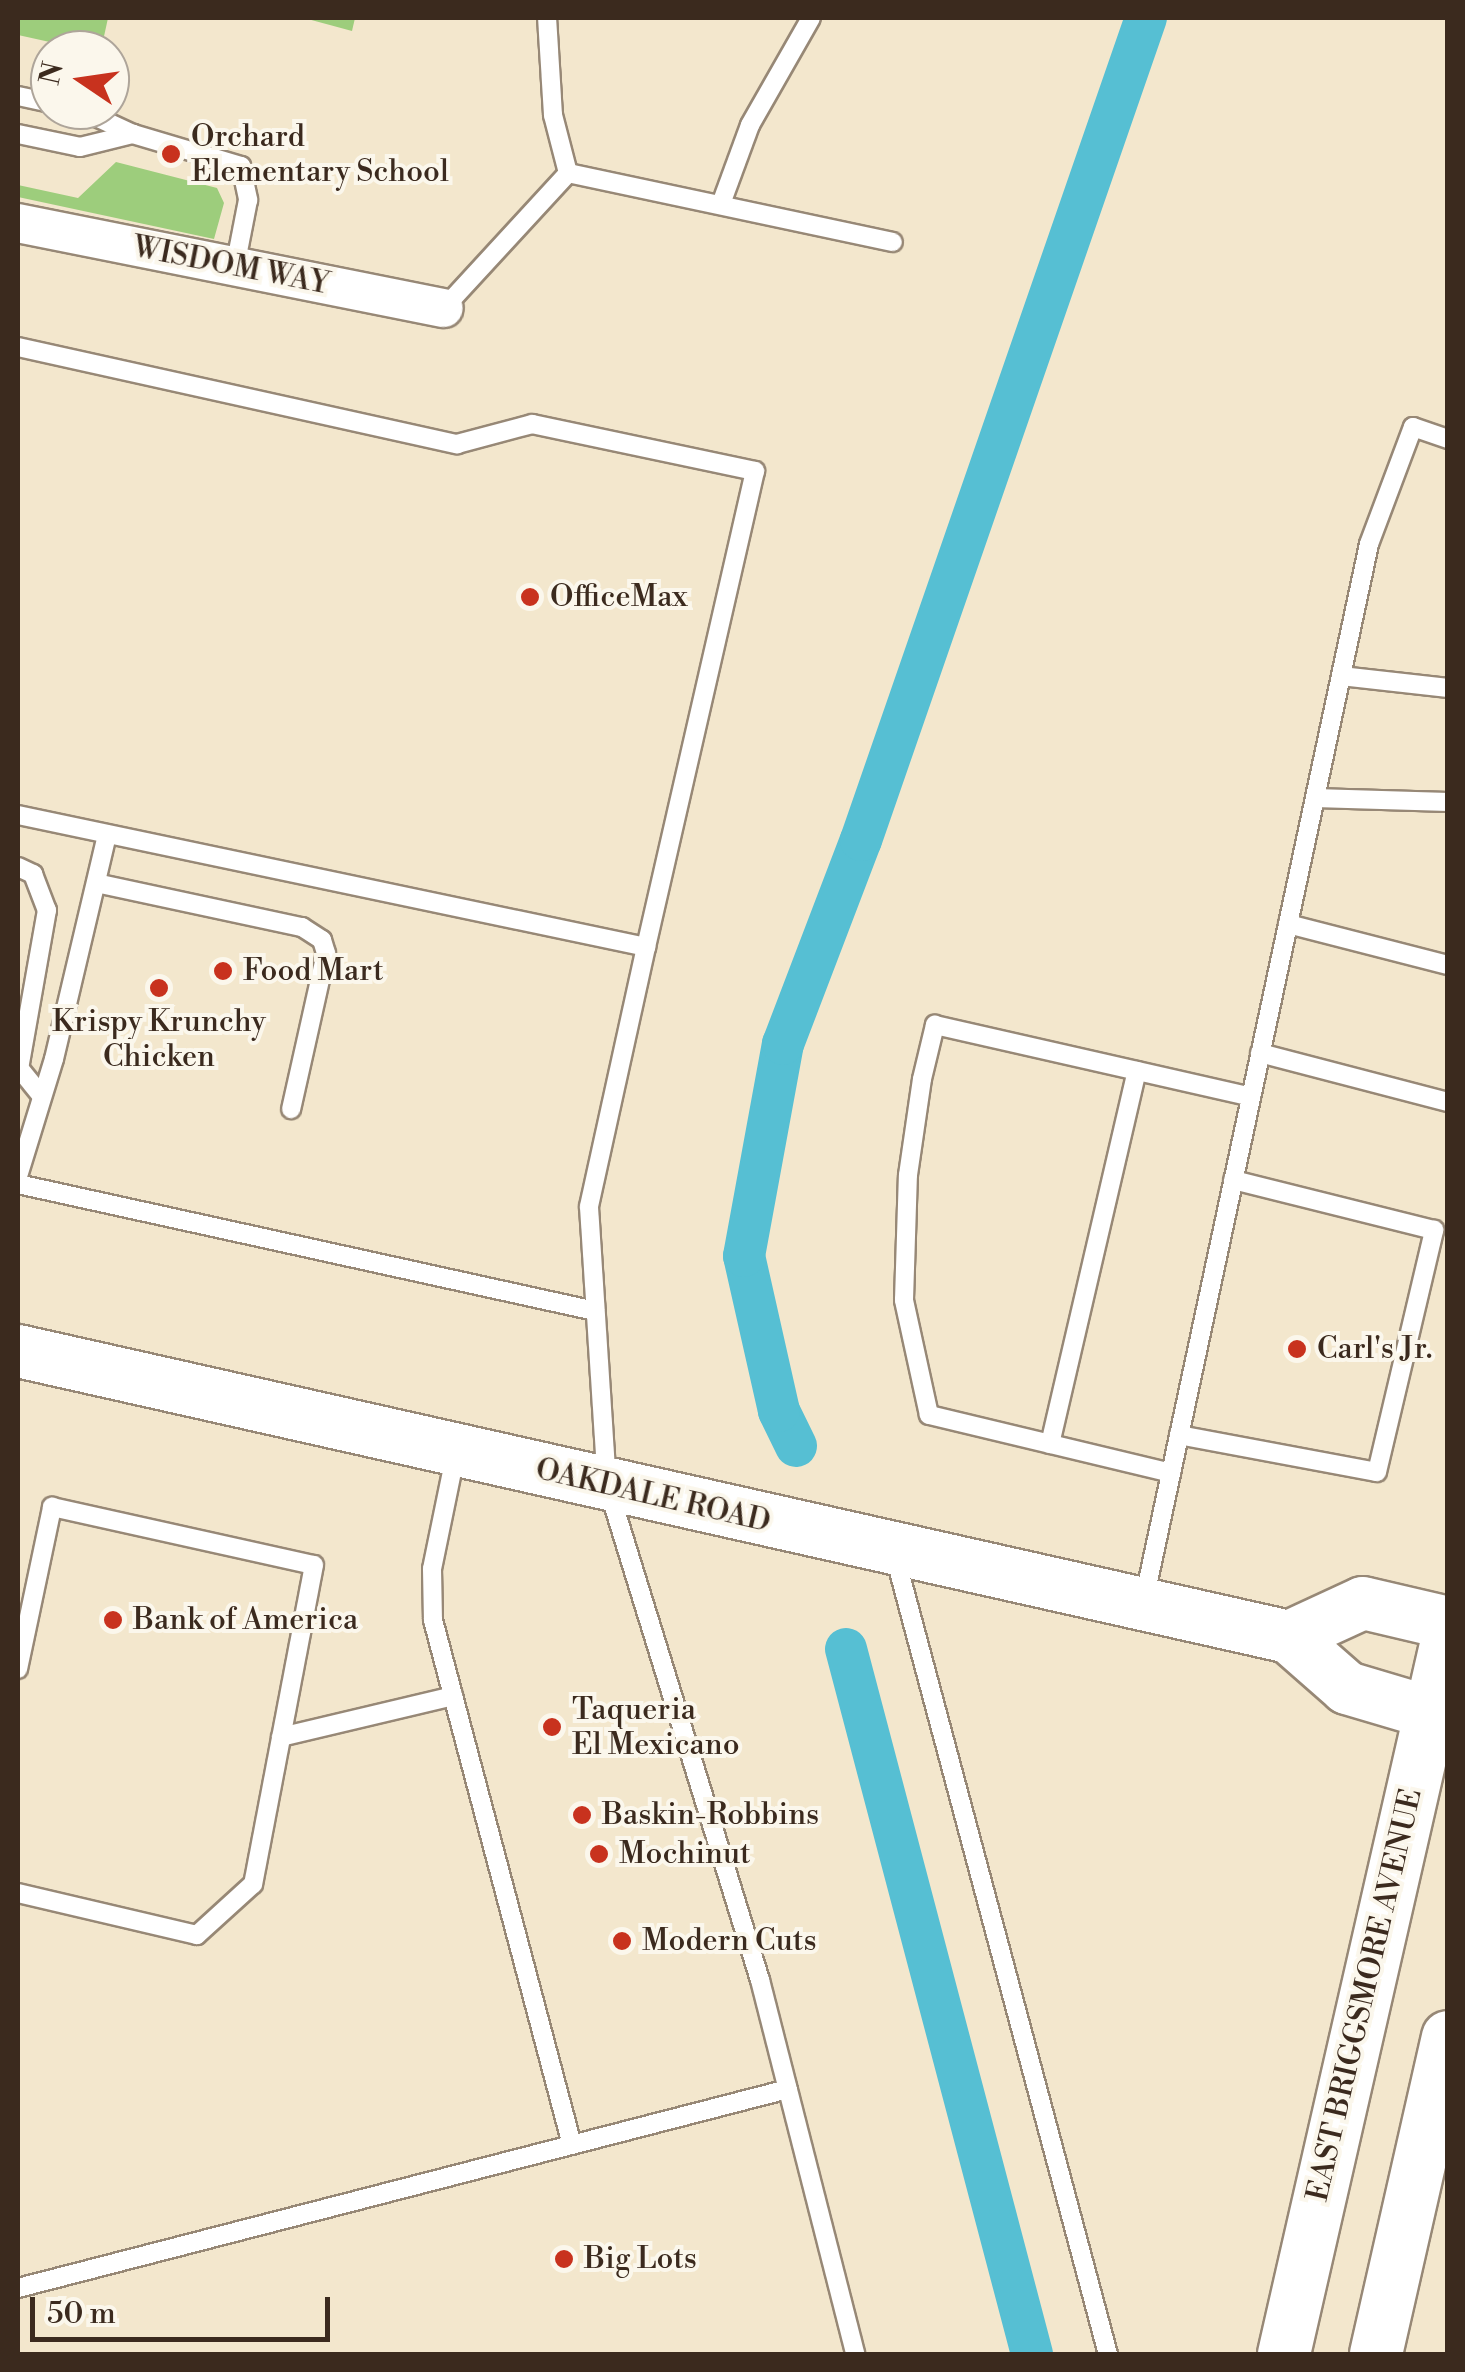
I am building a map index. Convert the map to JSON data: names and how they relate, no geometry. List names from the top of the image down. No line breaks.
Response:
{"streets":{"main road":["OAKDALE ROAD","EAST BRIGGSMORE AVENUE"],"street":["WISDOM WAY"]},"crossings":[["OAKDALE ROAD","EAST BRIGGSMORE AVENUE"]],"places":["Orchard Elementary School","OfficeMax","Food Mart","Krispy Krunchy Chicken","Carl's Jr.","Bank of America","Taqueria El Mexicano","Baskin-Robbins","Mochinut","Modern Cuts","Big Lots"],"scale_bar":"50 m","north":"left"}
